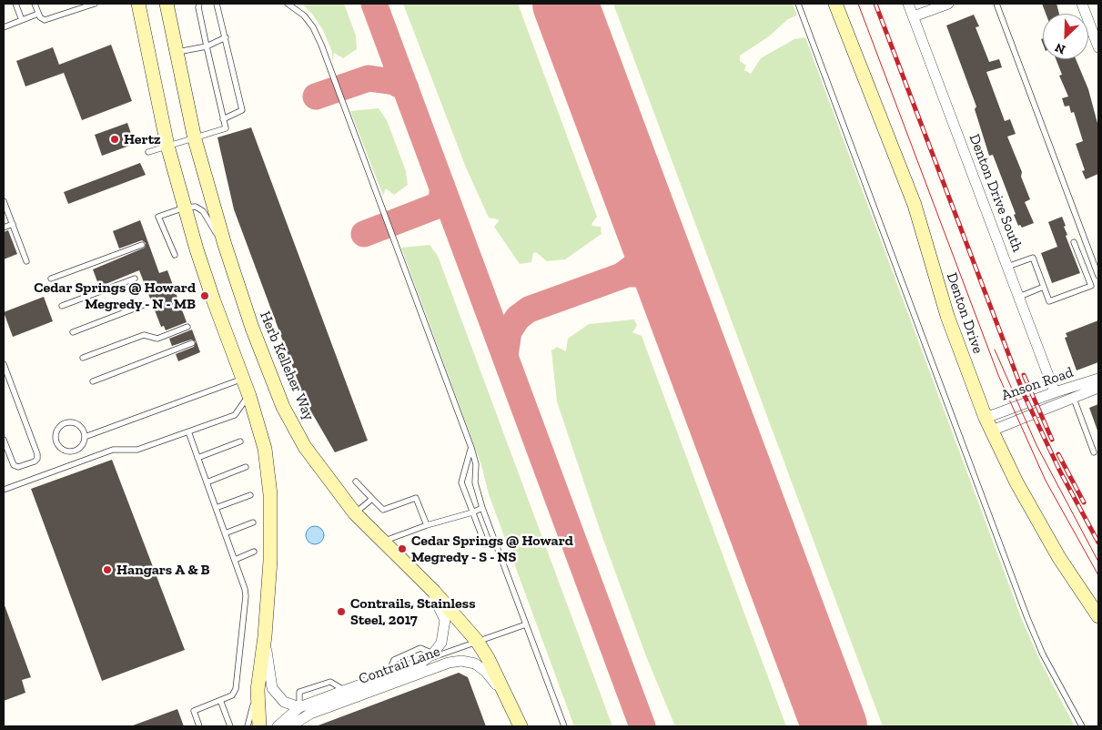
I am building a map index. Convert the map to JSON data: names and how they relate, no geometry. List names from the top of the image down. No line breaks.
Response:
{"streets":{"main road":["Denton Drive","Herb Kelleher Way"],"street":["Denton Drive South","Anson Road","Contrail Lane"]},"crossings":[["Denton Drive South","Anson Road"],["Denton Drive","Anson Road"],["Herb Kelleher Way","Contrail Lane"]],"places":["Hertz","Cedar Springs @ Howard Megredy - N - MB","Cedar Springs @ Howard Megredy - S - NS","Hangars A & B","Contrails, Stainless Steel, 2017"],"north":"bottom left"}
